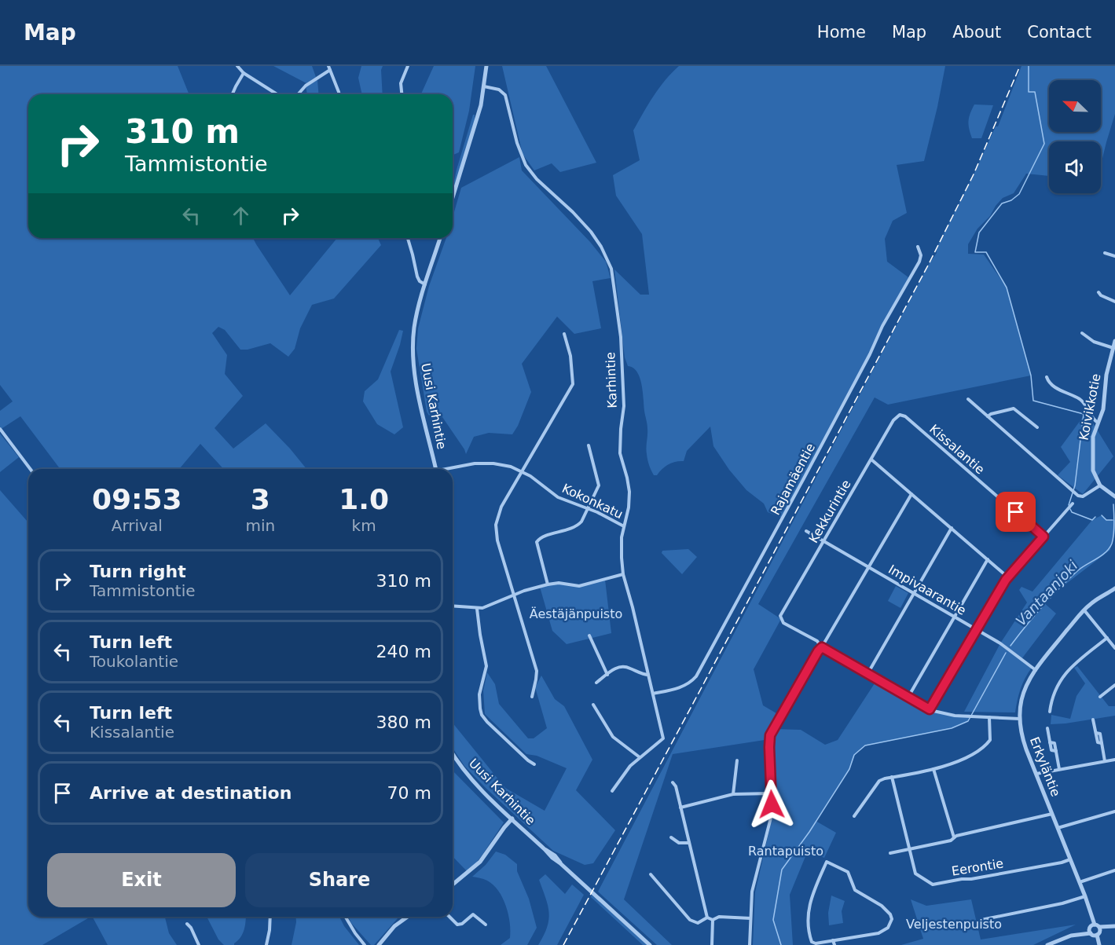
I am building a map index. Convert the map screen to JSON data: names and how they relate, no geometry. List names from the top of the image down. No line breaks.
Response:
{"streets":{"street":["Karhintie","Uusi Karhintie","Koivikkotie","Kissalantie","Rajamäentie","Kokonkatu","Kekkurintie","Impivaarantie","Erkyläntie","Eerontie"]},"crossings":[["Karhintie","Rajamäentie"],["Karhintie","Kokonkatu"],["Kissalantie","Kekkurintie"],["Kekkurintie","Impivaarantie"],["Impivaarantie","Erkyläntie"],["Erkyläntie","Eerontie"]],"water":["Vantaanjoki"],"parks":["Äestäjänpuisto","Rantapuisto","Veljestenpuisto"],"north":"top left","page":{"header":"Map","nav":["Home","Map","About","Contact"],"turn":["310 m","Tammistontie"],"eta":["09:53","Arrival","3","min","1.0","km"],"list":[{"name":"Turn right","note":"Tammistontie","value":"310 m"},{"name":"Turn left","note":"Toukolantie","value":"240 m"},{"name":"Turn left","note":"Kissalantie","value":"380 m"},{"name":"Arrive at destination","value":"70 m"}],"buttons":["Exit","Share"]}}
